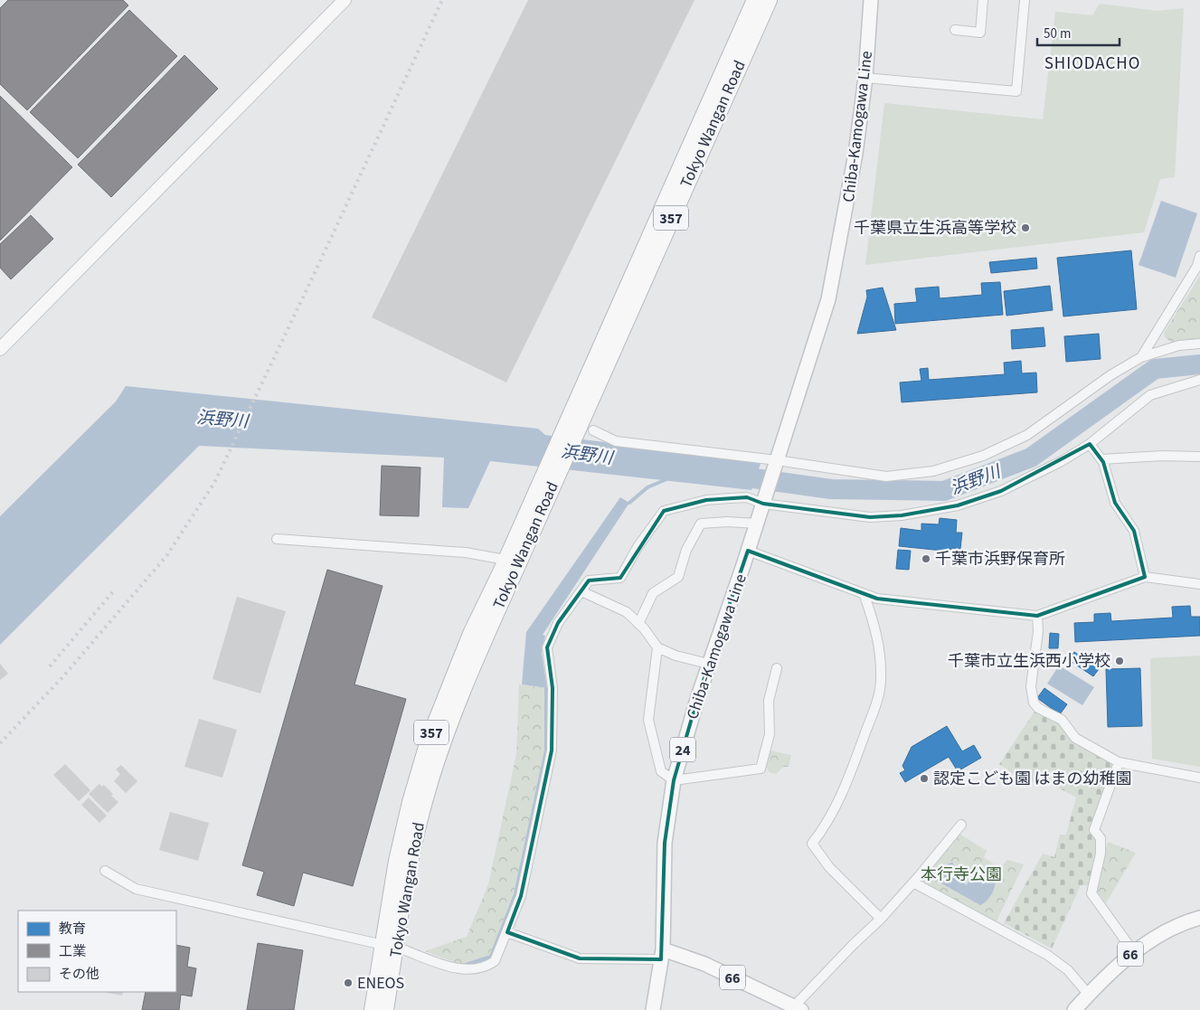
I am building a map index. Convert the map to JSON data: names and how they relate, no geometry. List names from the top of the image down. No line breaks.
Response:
{"streets":{"highway":["Tokyo Wangan Road","357"],"main road":["Chiba-Kamogawa Line","24","66"]},"crossings":[["Chiba-Kamogawa Line","24"],["Chiba-Kamogawa Line","66"]],"districts":["SHIODACHO"],"water":["浜野川"],"parks":["本行寺公園"],"places":["千葉県立生浜高等学校","千葉市浜野保育所","千葉市立生浜西小学校","認定こども園 はまの幼稚園","ENEOS"],"legend":["教育","工業","その他"],"scale_bar":"50 m"}
